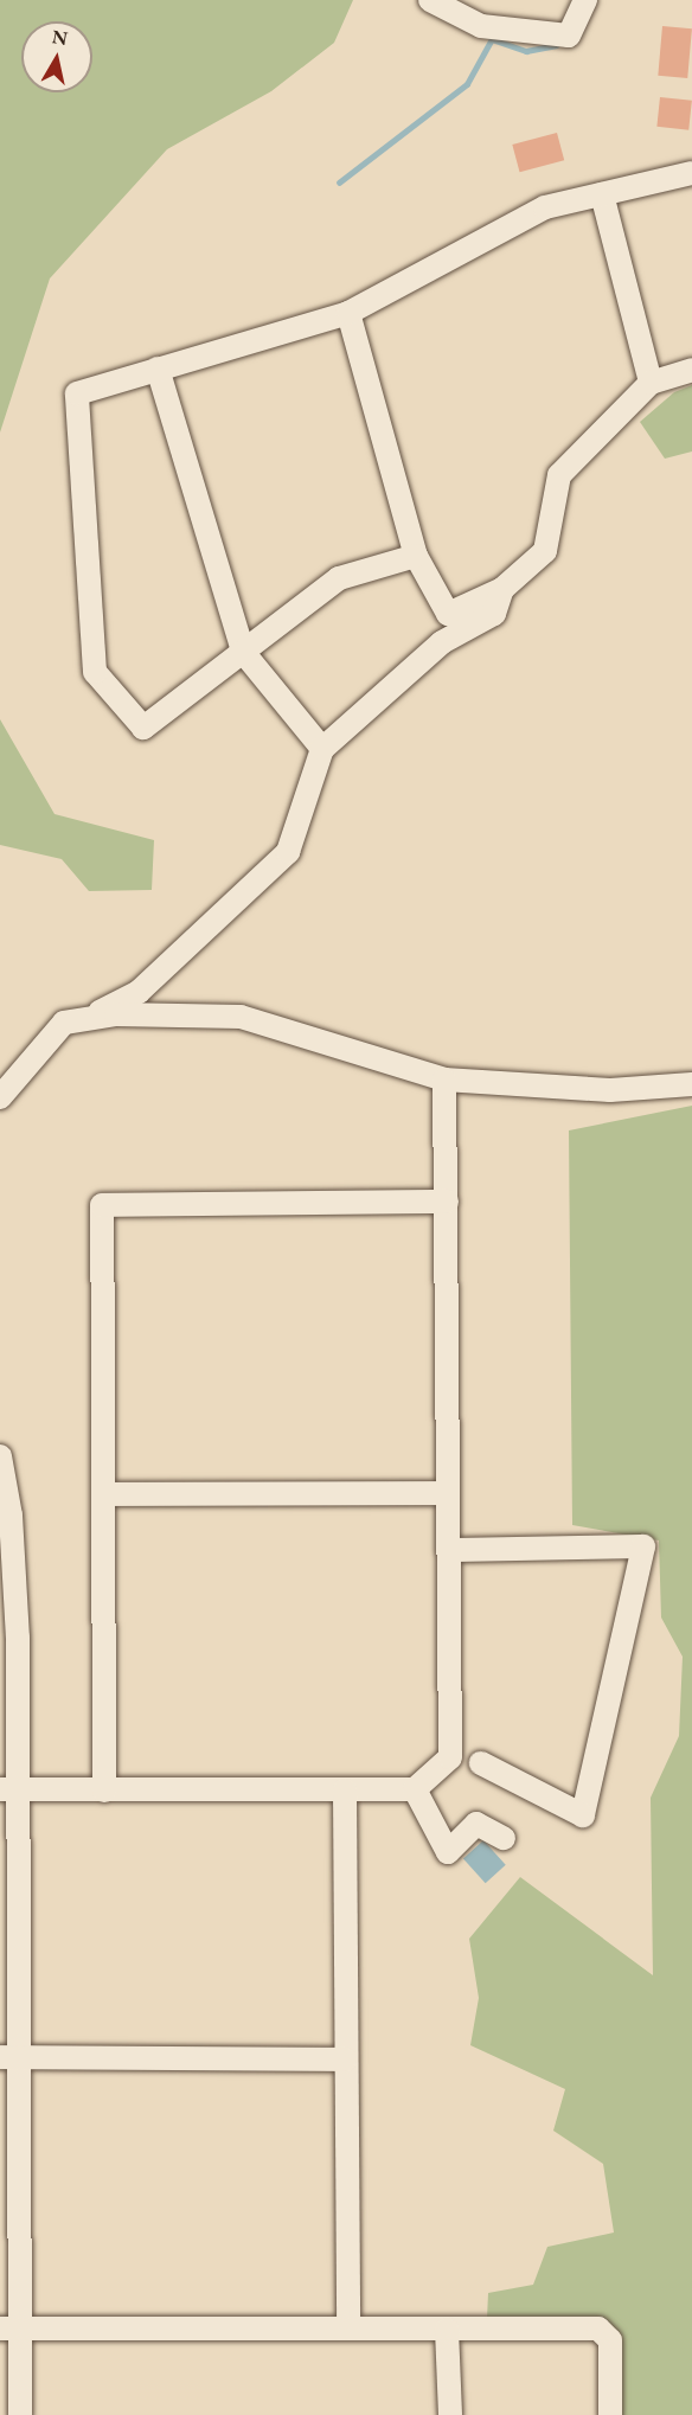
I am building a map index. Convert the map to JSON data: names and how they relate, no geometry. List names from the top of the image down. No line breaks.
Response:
{"north":"top"}
